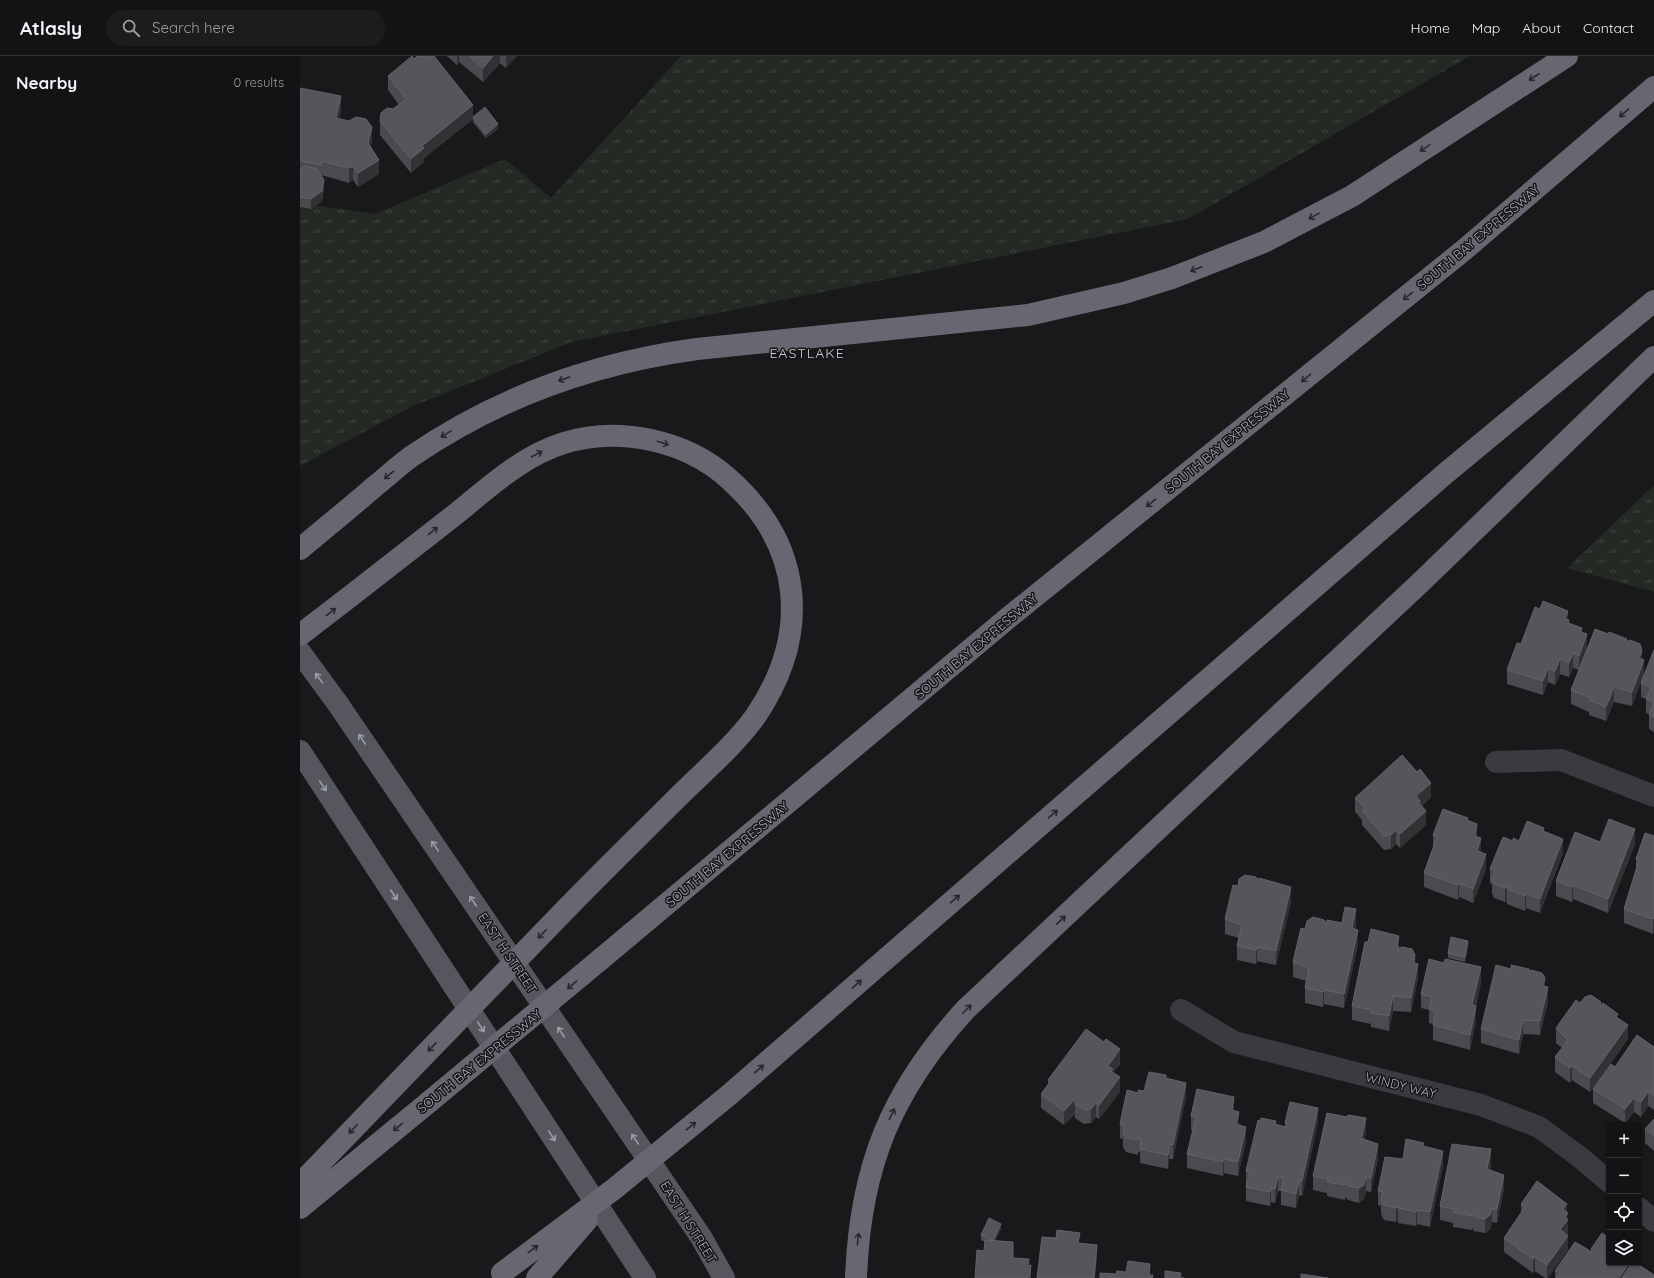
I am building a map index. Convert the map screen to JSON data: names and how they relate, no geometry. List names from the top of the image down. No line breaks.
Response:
{"streets":{"highway":["SOUTH BAY EXPRESSWAY"],"main road":["EAST H STREET"],"street":["WINDY WAY"]},"districts":["EASTLAKE"],"page":{"header":"Atlasly","search":"Search here","nav":["Home","Map","About","Contact"],"heading":["Nearby","0 results"],"map_buttons":["+","−"]}}
